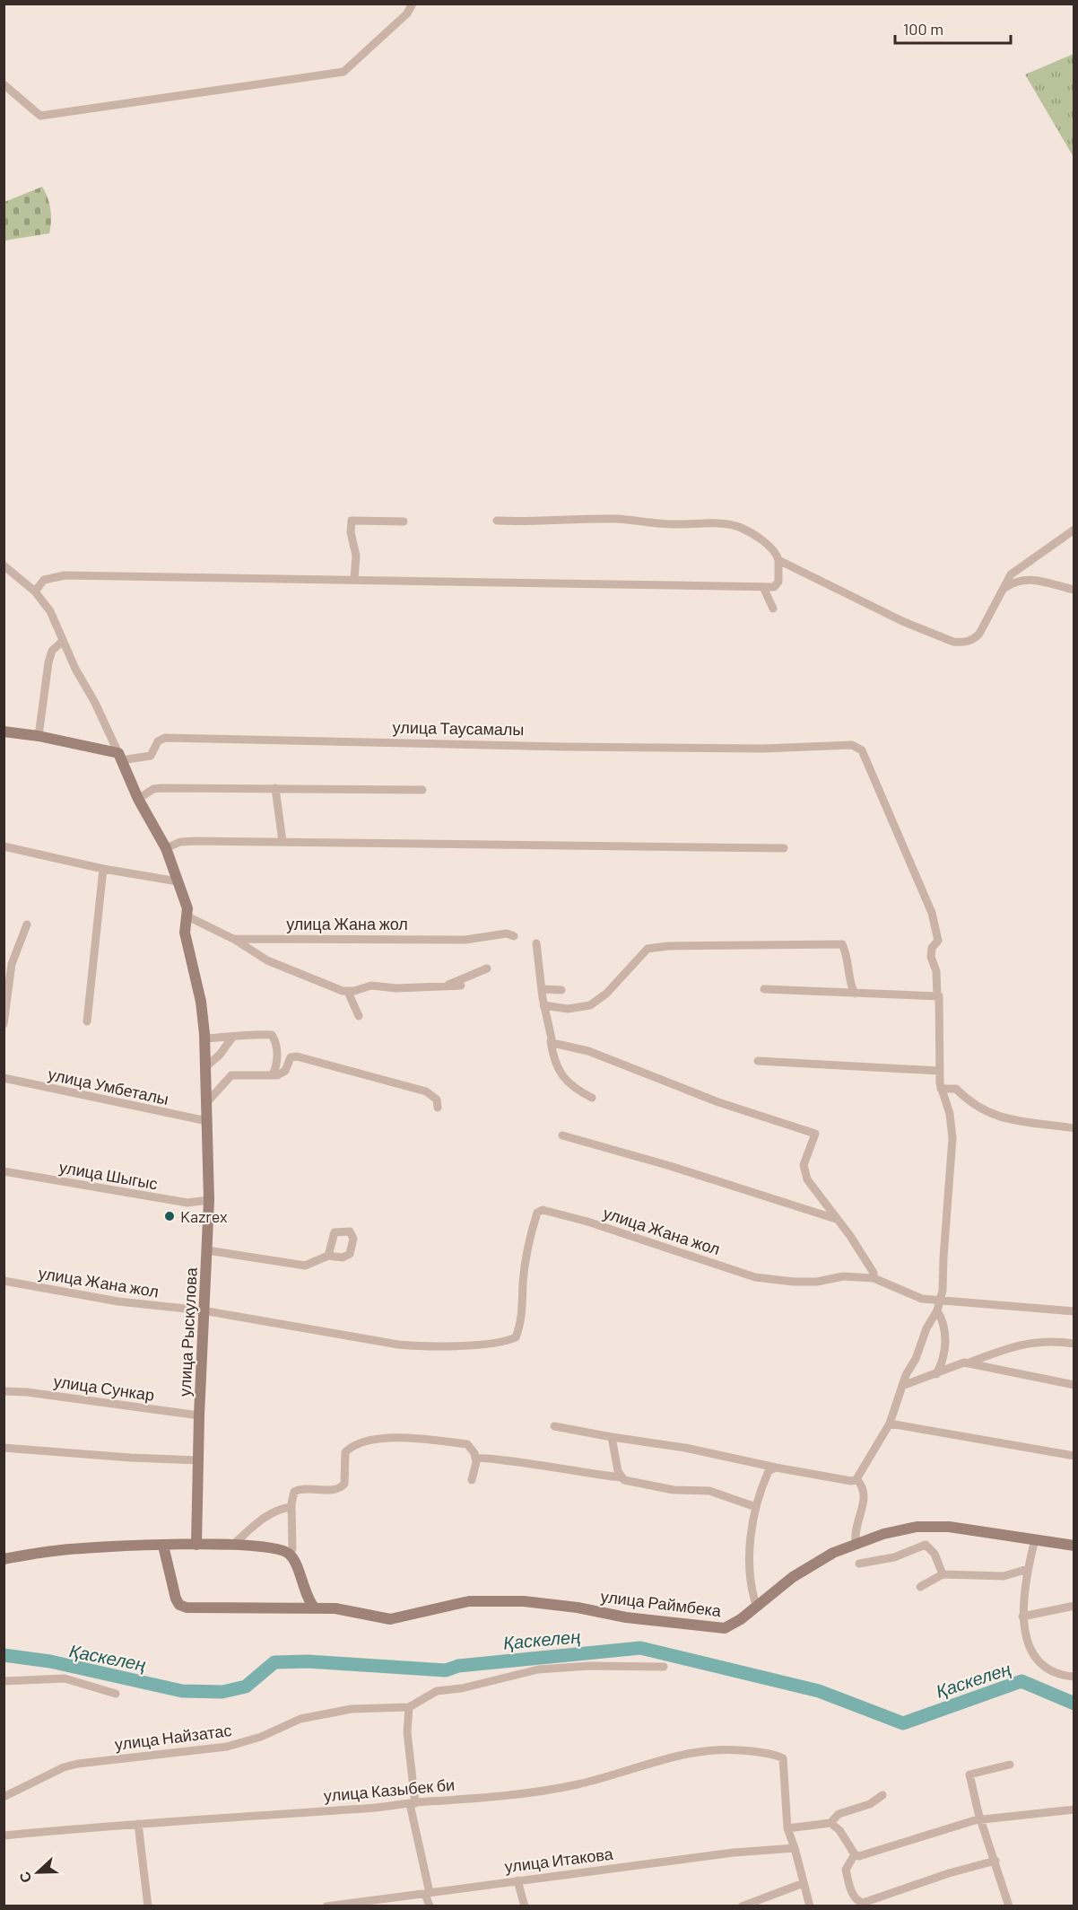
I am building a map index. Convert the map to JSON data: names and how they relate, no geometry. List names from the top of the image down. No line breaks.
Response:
{"streets":{"street":["улица Таусамалы","улица Жана жол","улица Умбеталы","улица Шыгыс","улица Рыскулова","улица Сункар","улица Раймбека","улица Найзатас","улица Казыбек би","улица Итакова"]},"crossings":[["улица Таусамалы","улица Рыскулова"],["улица Жана жол","улица Рыскулова"],["улица Умбеталы","улица Рыскулова"],["улица Шыгыс","улица Рыскулова"],["улица Рыскулова","улица Сункар"]],"water":["Қаскелең"],"places":["Kazrex"],"scale_bar":"100 m","north":"left"}
